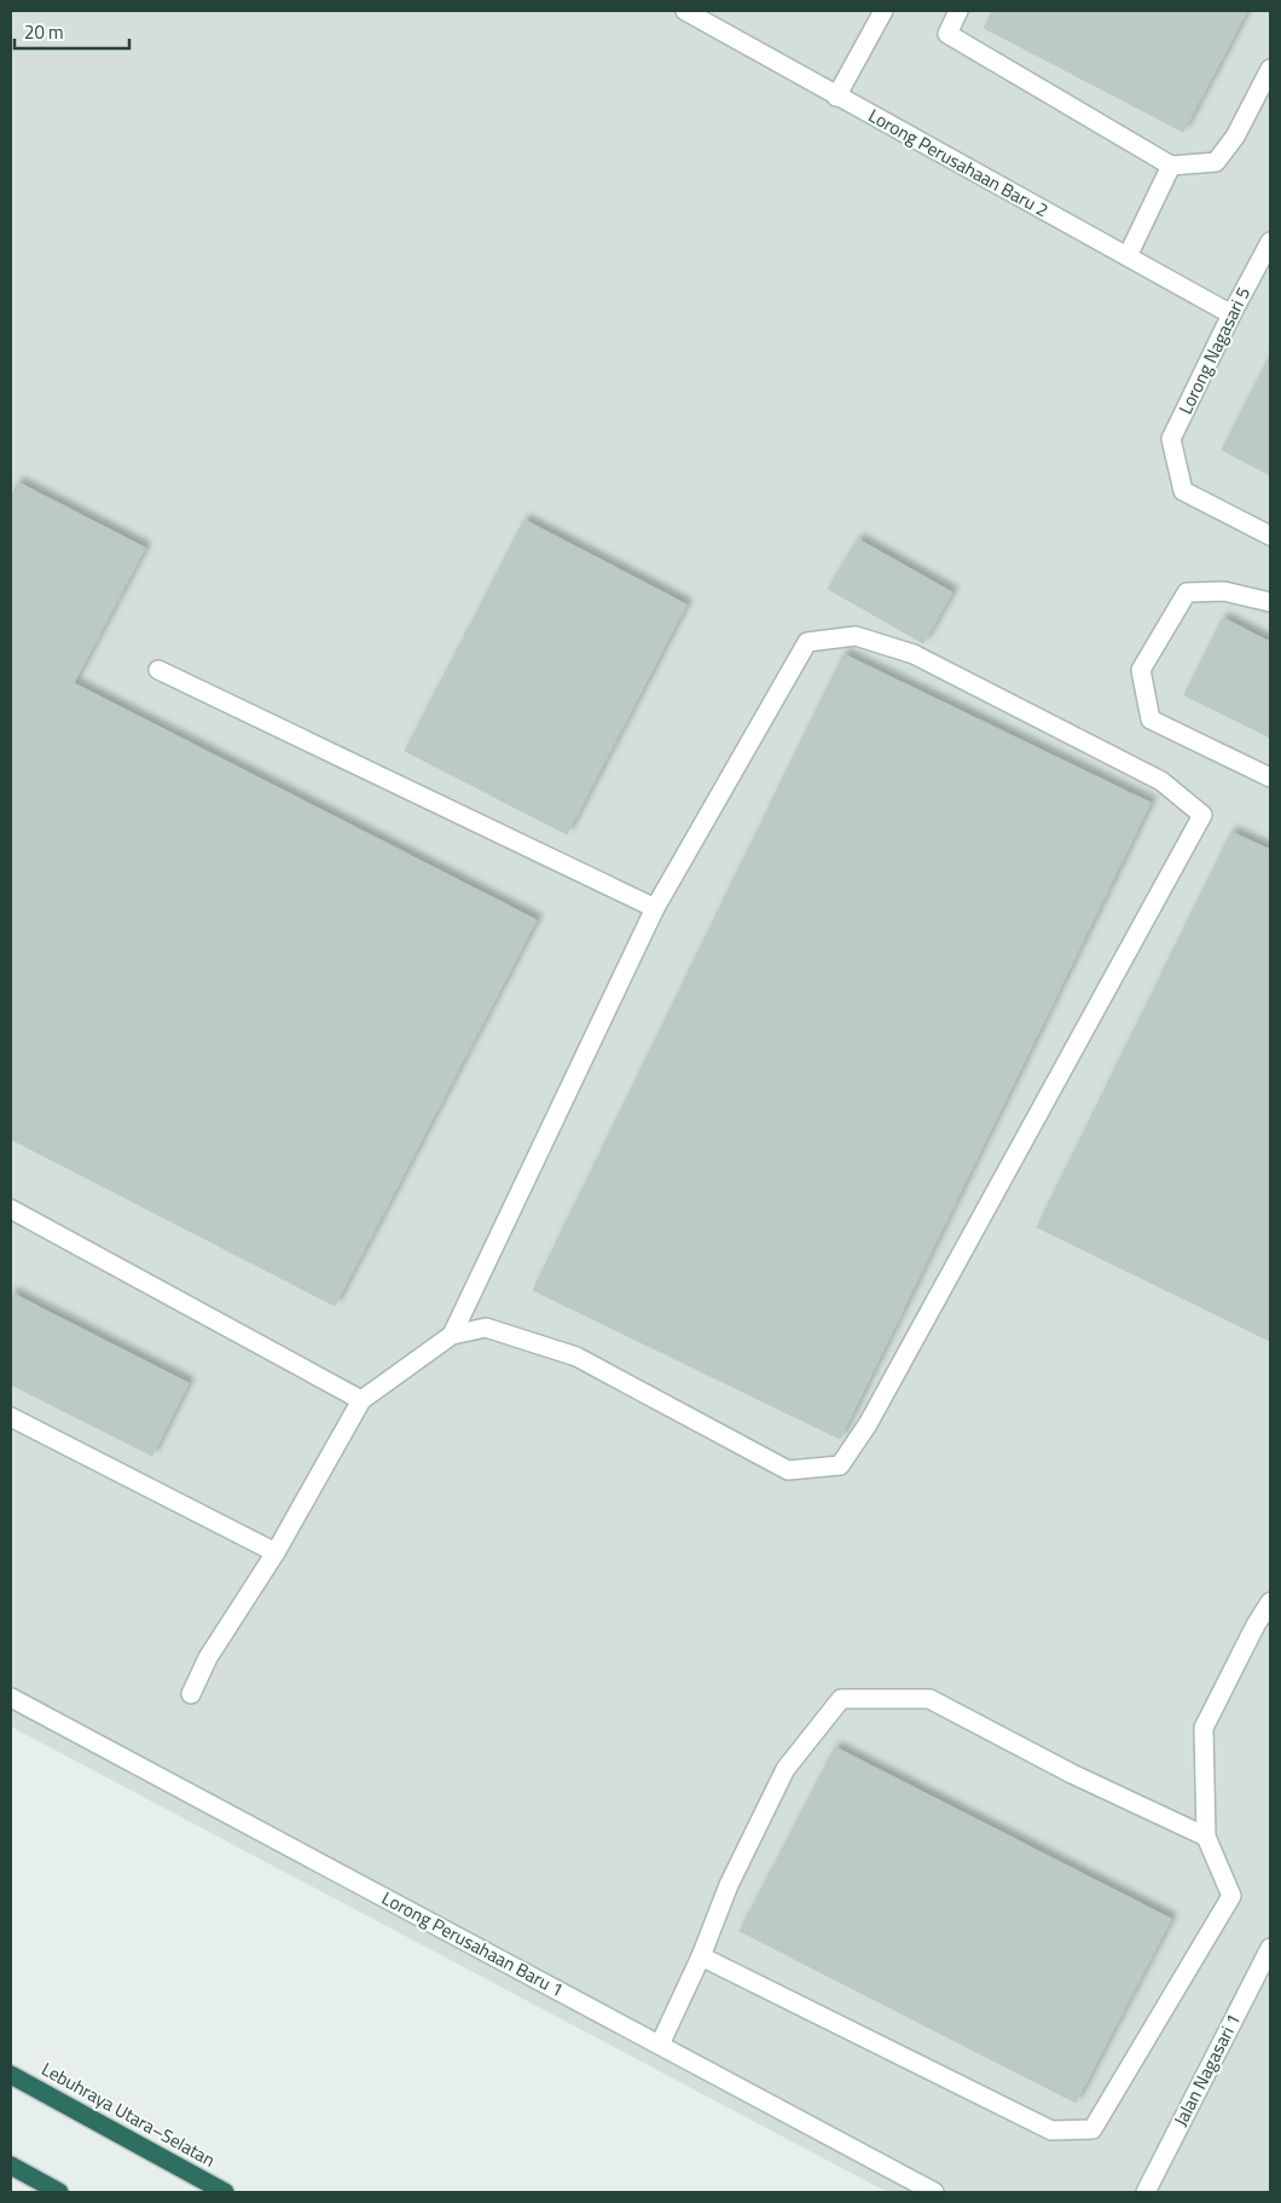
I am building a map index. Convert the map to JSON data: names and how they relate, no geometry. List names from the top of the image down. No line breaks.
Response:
{"streets":{"highway":["Lebuhraya Utara–Selatan"],"street":["Lorong Perusahaan Baru 2","Lorong Nagasari 5","Lorong Perusahaan Baru 1","Jalan Nagasari 1"]},"crossings":[["Lorong Perusahaan Baru 2","Lorong Nagasari 5"]],"scale_bar":"20 m"}
